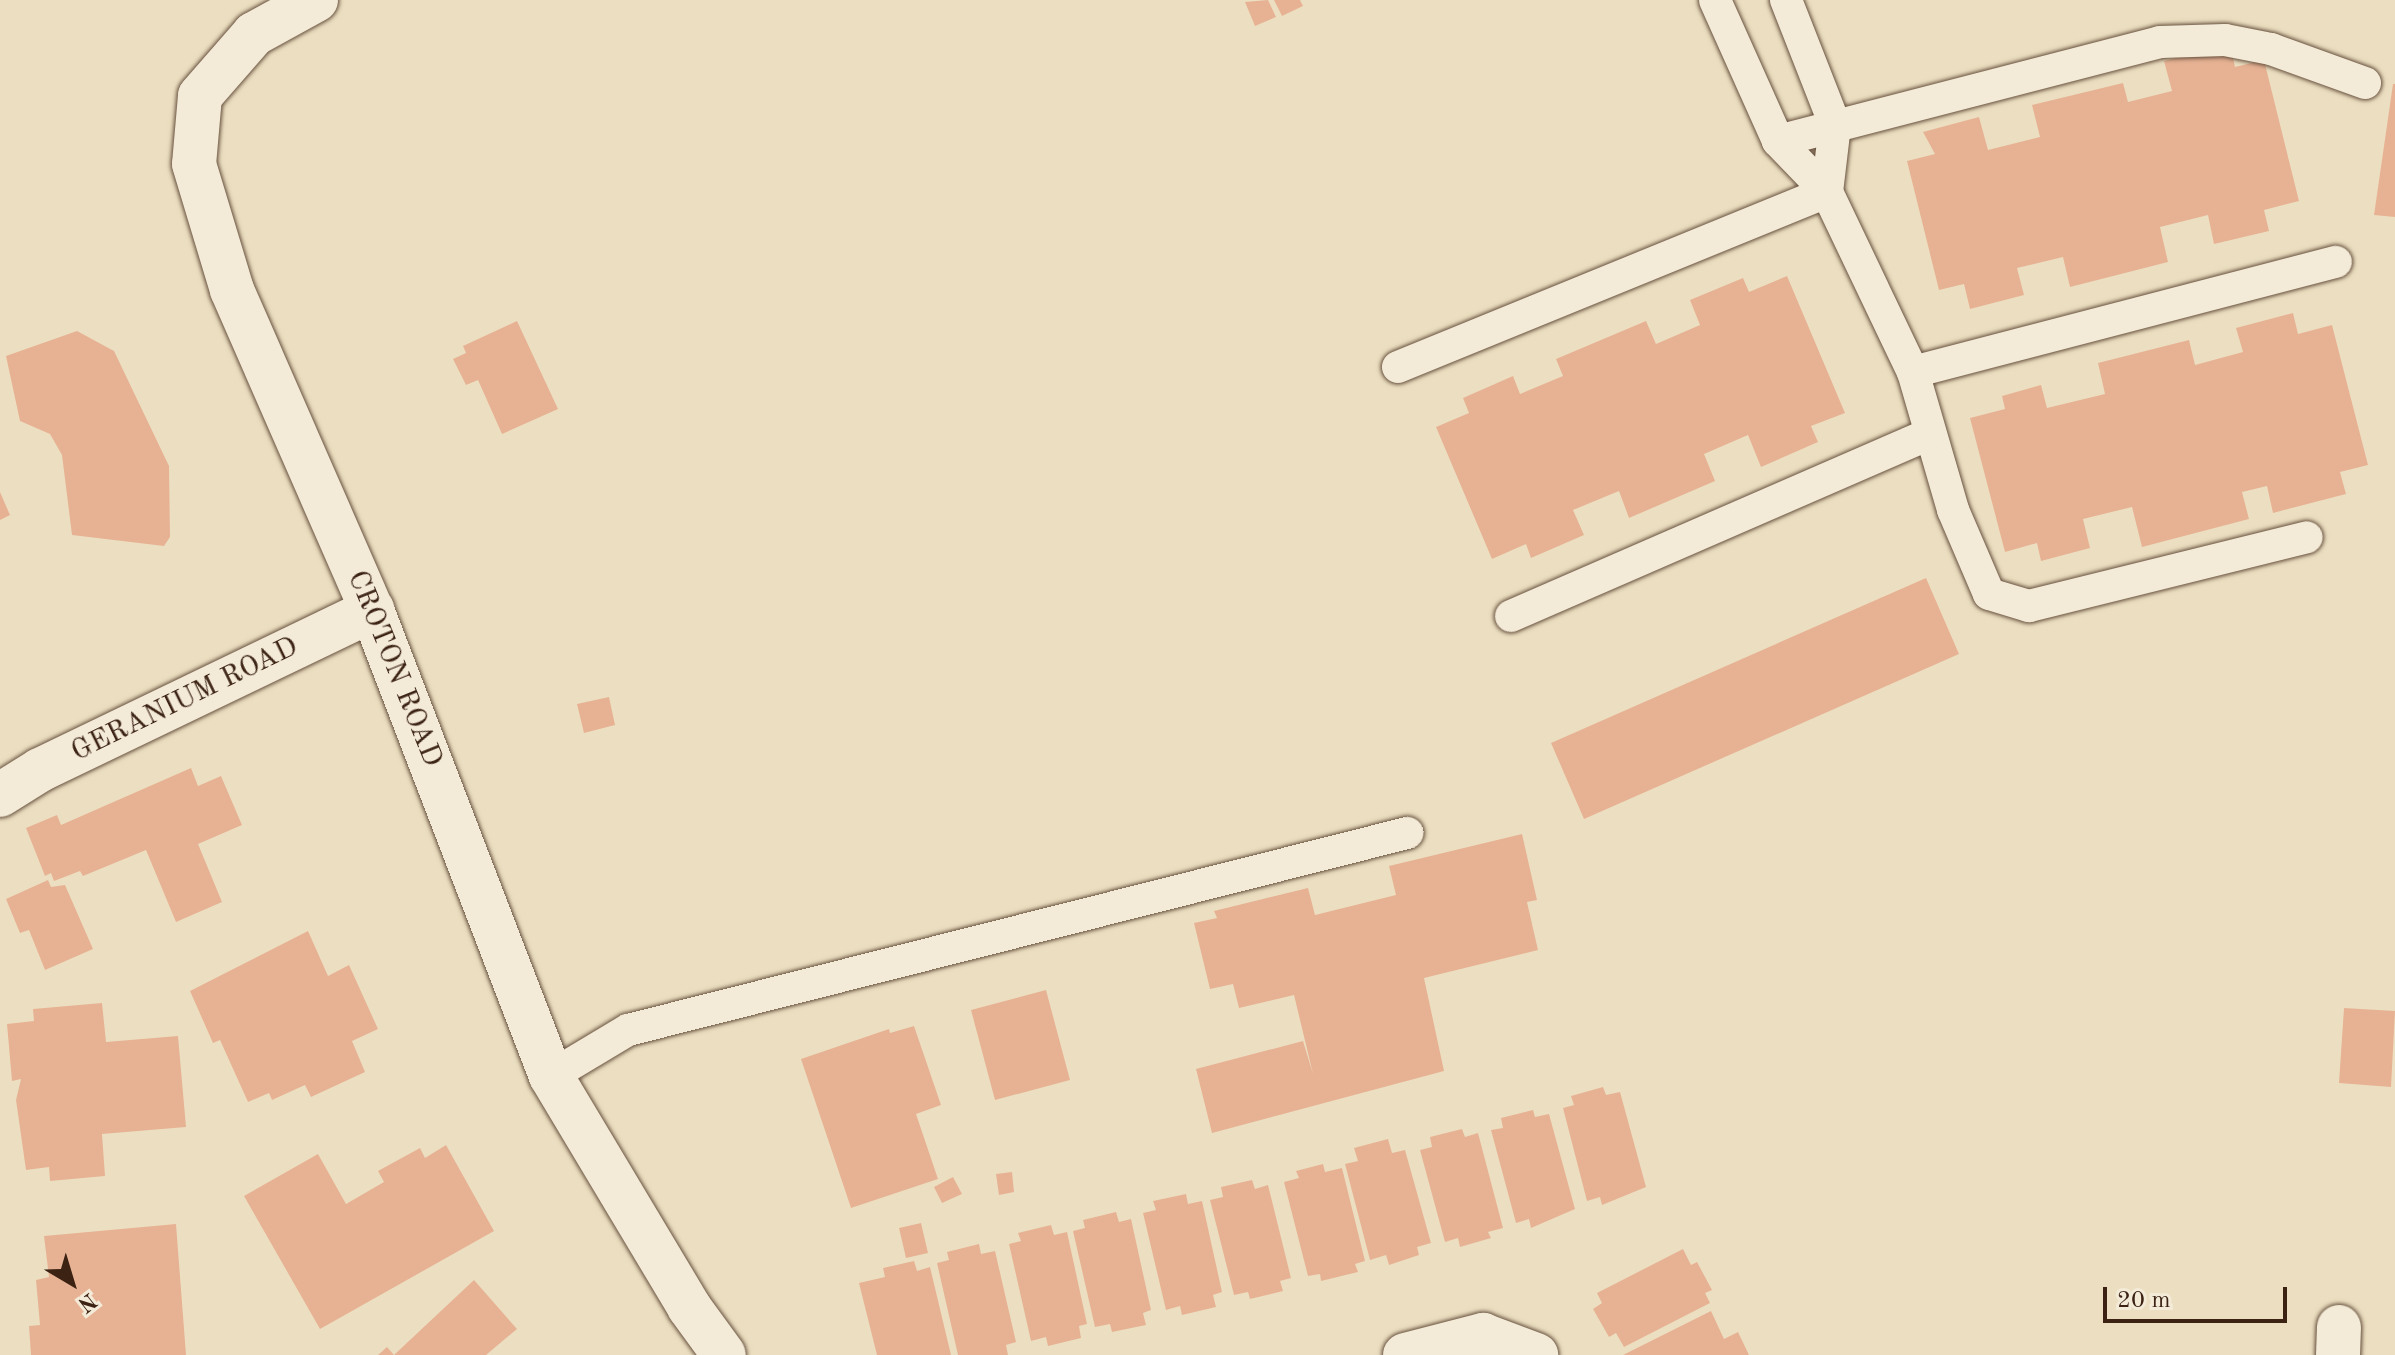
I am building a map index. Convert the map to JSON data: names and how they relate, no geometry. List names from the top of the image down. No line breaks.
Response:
{"streets":{"street":["CROTON ROAD","GERANIUM ROAD"]},"crossings":[["CROTON ROAD","GERANIUM ROAD"]],"scale_bar":"20 m","north":"bottom right"}
